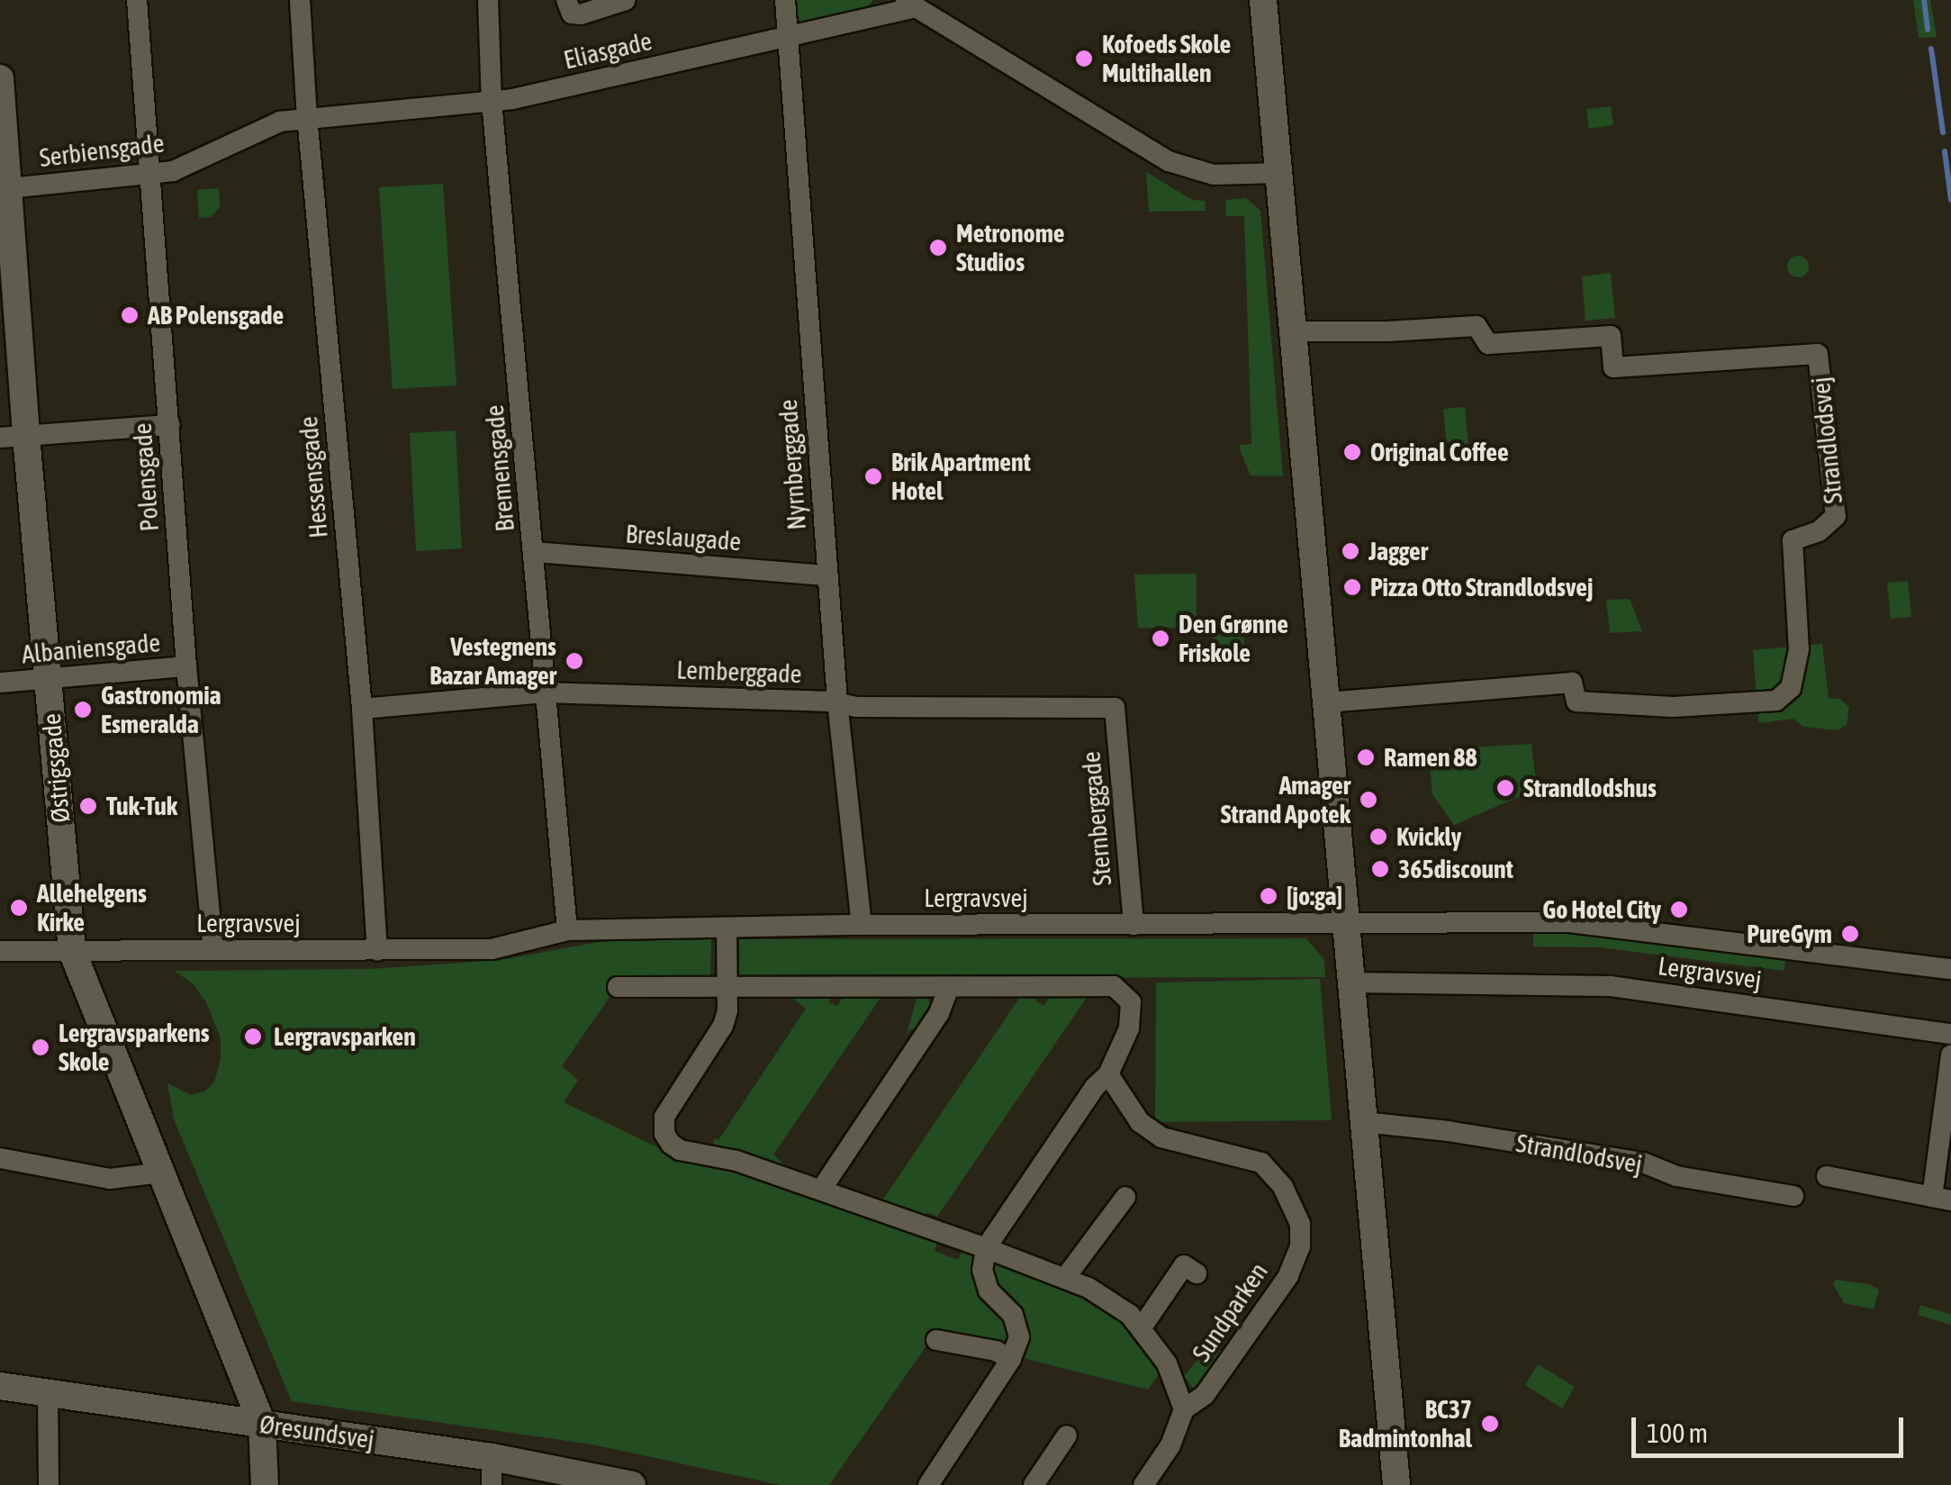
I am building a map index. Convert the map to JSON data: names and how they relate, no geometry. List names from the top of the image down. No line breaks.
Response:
{"streets":{"street":["Eliasgade","Serbiensgade","Strandlodsvej","Nyrnberggade","Bremensgade","Polensgade","Hessensgade","Breslaugade","Albaniensgade","Lemberggade","Østrigsgade","Sternberggade","Lergravsvej","Sundparken","Øresundsvej"]},"crossings":[["Eliasgade","Serbiensgade"],["Eliasgade","Nyrnberggade"],["Eliasgade","Bremensgade"],["Eliasgade","Hessensgade"],["Serbiensgade","Polensgade"],["Serbiensgade","Hessensgade"],["Serbiensgade","Østrigsgade"],["Nyrnberggade","Breslaugade"],["Nyrnberggade","Lemberggade"],["Nyrnberggade","Lergravsvej"],["Bremensgade","Breslaugade"],["Bremensgade","Lemberggade"],["Bremensgade","Lergravsvej"],["Polensgade","Albaniensgade"],["Polensgade","Lergravsvej"],["Hessensgade","Lemberggade"],["Hessensgade","Lergravsvej"],["Albaniensgade","Østrigsgade"],["Lemberggade","Sternberggade"],["Østrigsgade","Lergravsvej"],["Østrigsgade","Øresundsvej"],["Sternberggade","Lergravsvej"],["Lergravsvej","Sundparken"]],"places":["Kofoeds Skole Multihallen","Metronome Studios","AB Polensgade","Original Coffee","Brik Apartment Hotel","Jagger","Pizza Otto Strandlodsvej","Den Grønne Friskole","Vestegnens Bazar Amager","Gastronomia Esmeralda","Ramen 88","Strandlodshus","Amager Strand Apotek","Tuk-Tuk","Kvickly","365discount","[jo:ga]","Allehelgens Kirke","Go Hotel City","PureGym","Lergravsparken","Lergravsparkens Skole","BC37 Badmintonhal"],"scale_bar":"100 m"}
